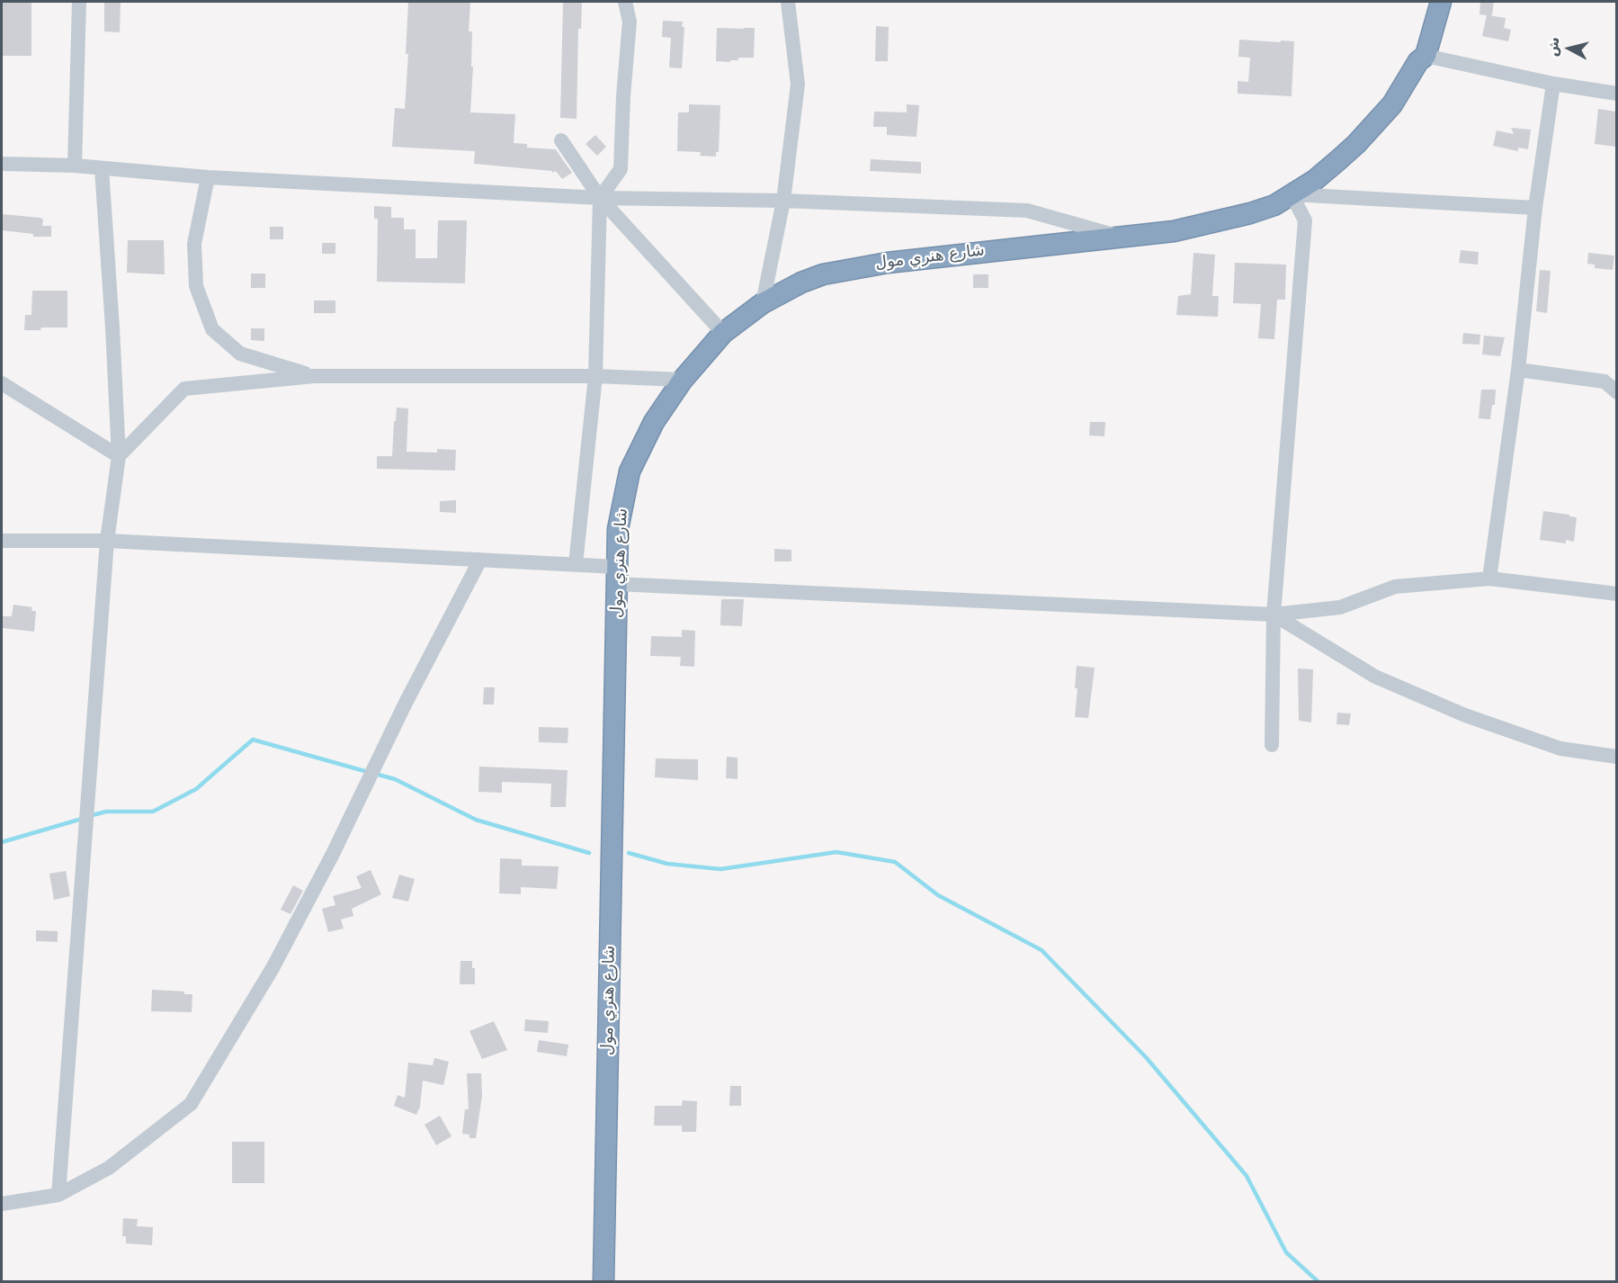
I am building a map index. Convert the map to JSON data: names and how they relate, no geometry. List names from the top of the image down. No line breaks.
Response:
{"streets":{"highway":["شارع هنري مول"]},"north":"left"}
